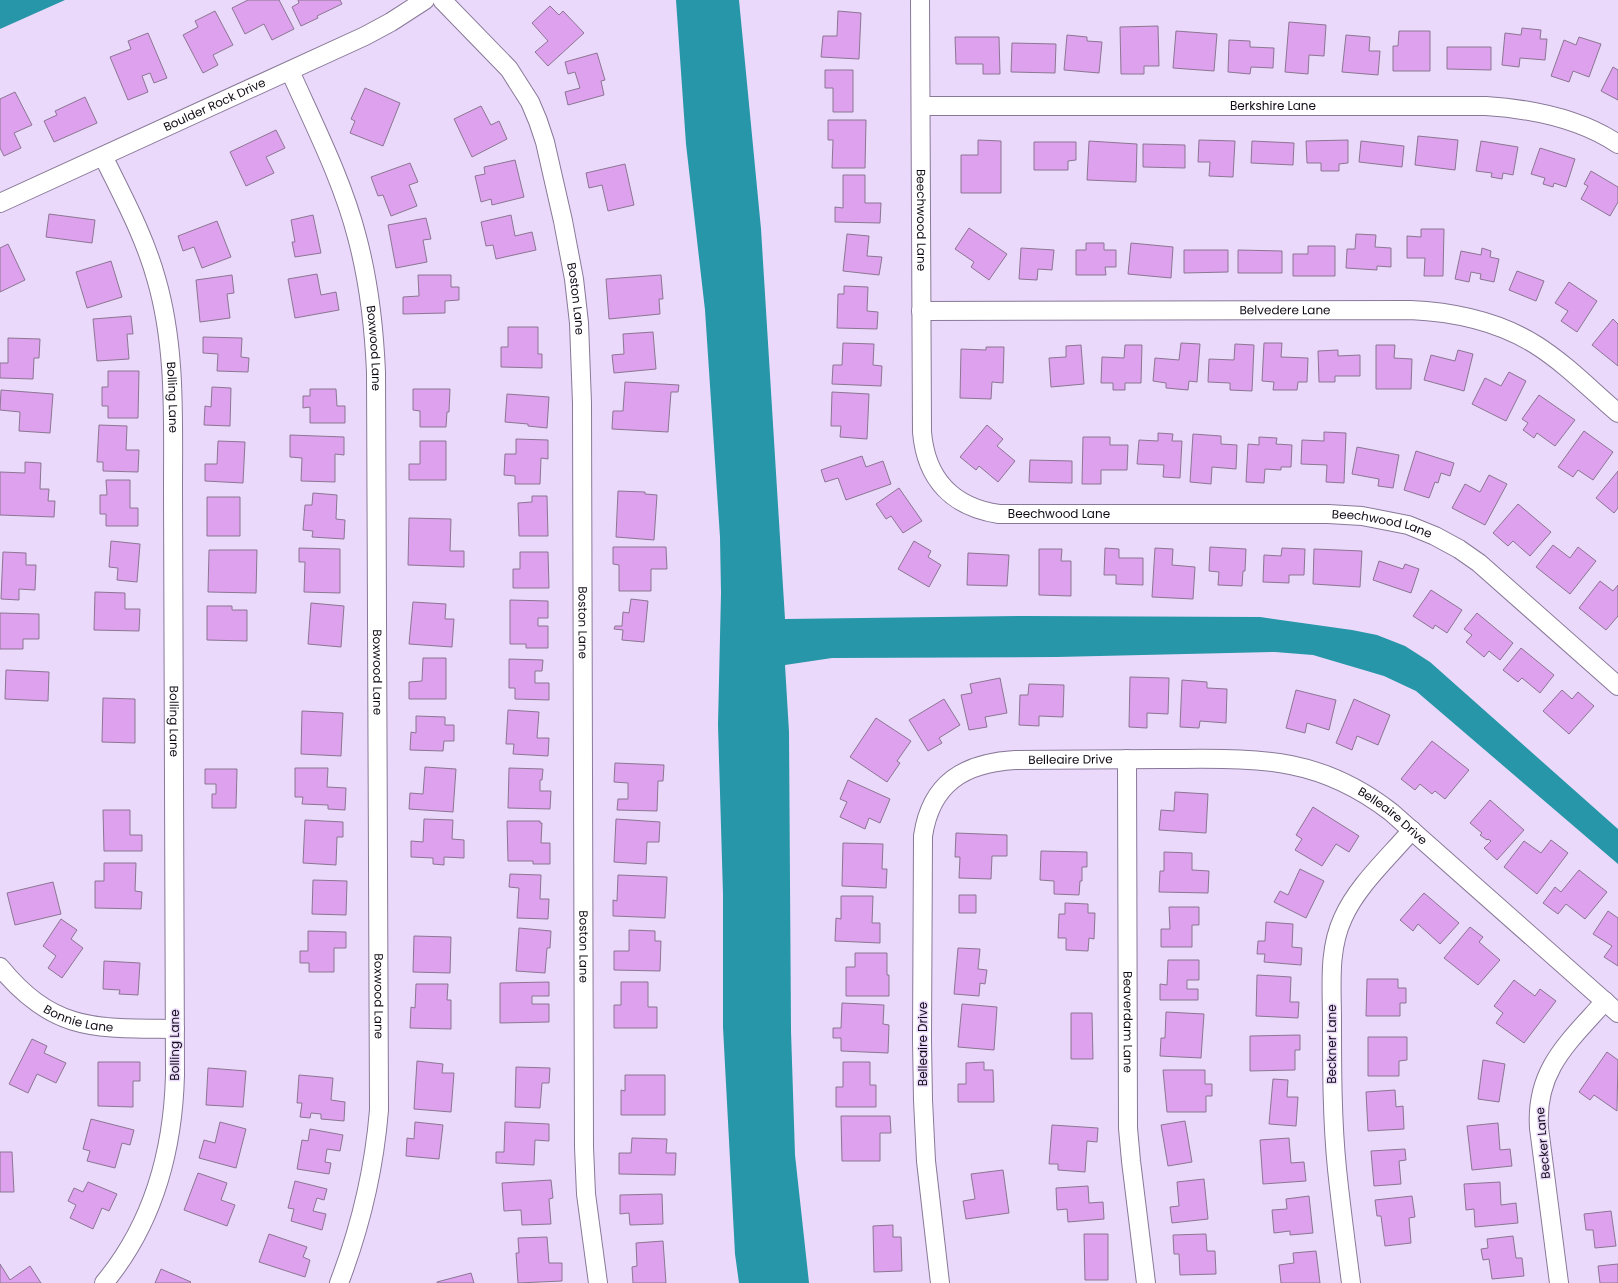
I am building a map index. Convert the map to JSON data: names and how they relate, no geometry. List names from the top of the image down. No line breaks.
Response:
{"streets":{"street":["Boulder Rock Drive","Berkshire Lane","Beechwood Lane","Boston Lane","Belvedere Lane","Boxwood Lane","Bolling Lane","Belleaire Drive","Bonnie Lane","Beaverdam Lane","Beckner Lane","Becker Lane"]},"crossings":[["Boulder Rock Drive","Boxwood Lane"],["Boulder Rock Drive","Bolling Lane"],["Berkshire Lane","Beechwood Lane"],["Beechwood Lane","Belvedere Lane"],["Bolling Lane","Bonnie Lane"],["Belleaire Drive","Beaverdam Lane"],["Belleaire Drive","Beckner Lane"],["Belleaire Drive","Becker Lane"]]}
